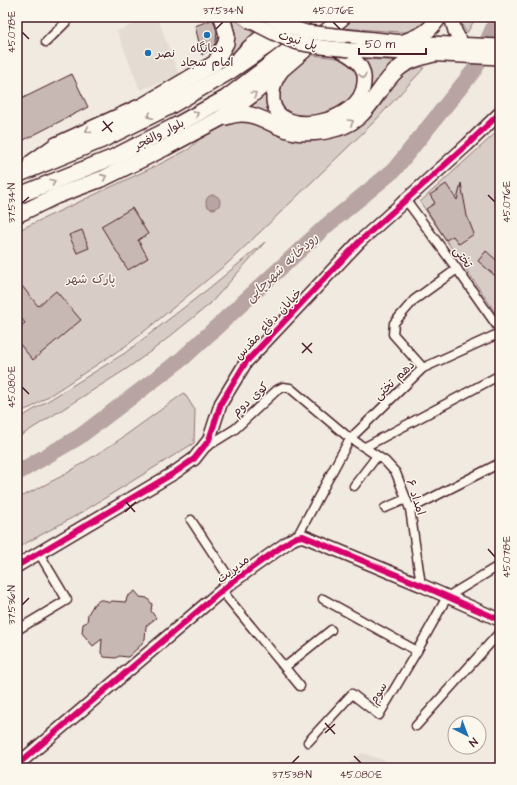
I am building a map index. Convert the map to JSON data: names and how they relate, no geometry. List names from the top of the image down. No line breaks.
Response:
{"streets":{"highway":["بلوار والفجر"],"main road":["پل نبوت"],"street":["تختی","خیابان دفاع مقدس","دهم تختی","کوی دوم","امداد ۶","مدیریت","سوم"]},"crossings":[["تختی","خیابان دفاع مقدس"],["خیابان دفاع مقدس","کوی دوم"],["دهم تختی","کوی دوم"],["دهم تختی","امداد ۶"],["دهم تختی","مدیریت"],["کوی دوم","امداد ۶"]],"water":["رودخانه شهرچایی"],"parks":["پارک شهر"],"places":["دمانگاه امام سجاد","نصر"],"scale_bar":"50 m","north":"bottom right","coordinates":["37.534°N","45.076°E","45.078°E","45.080°E","37.536°N","37.538°N"]}
